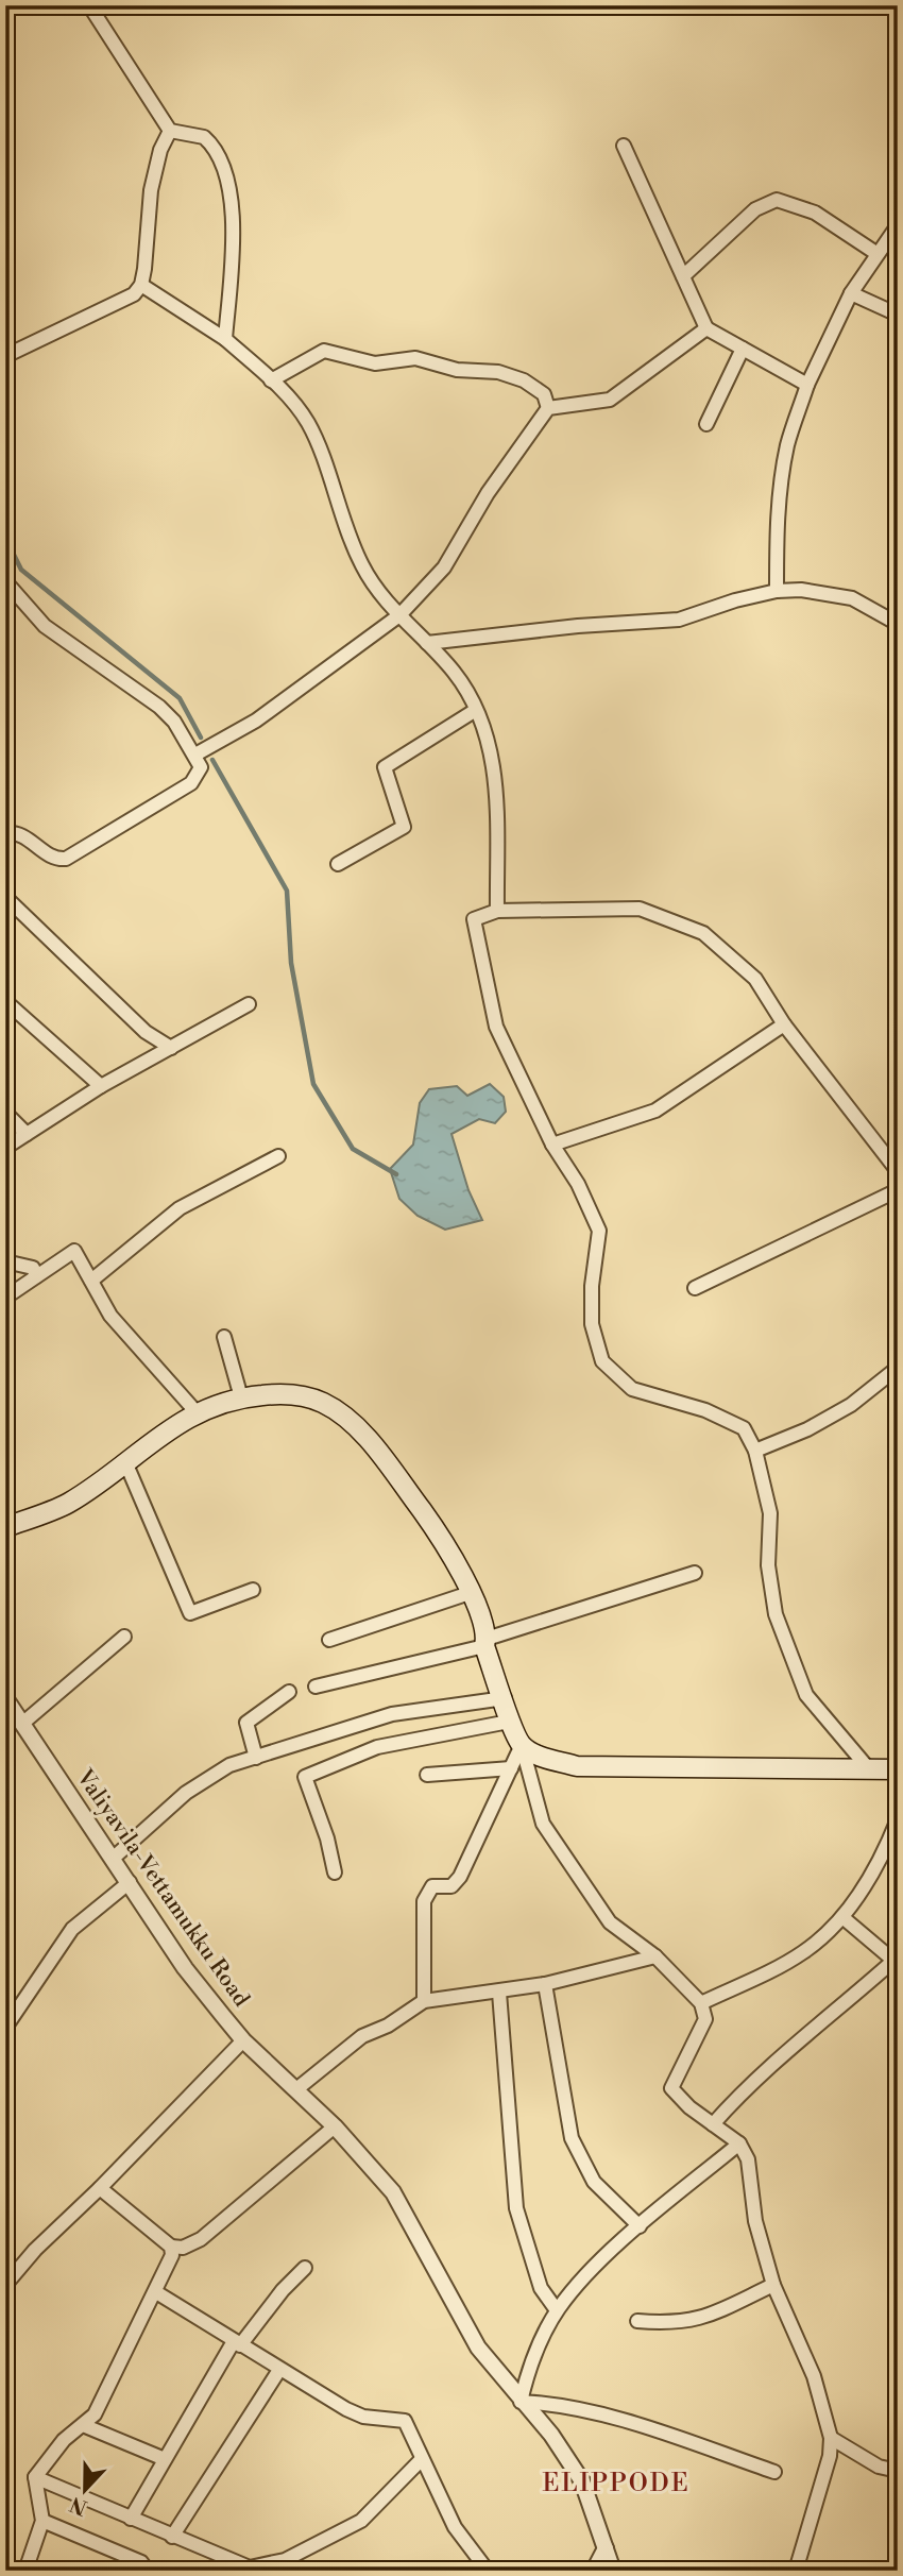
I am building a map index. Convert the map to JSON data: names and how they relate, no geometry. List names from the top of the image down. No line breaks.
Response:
{"streets":{"street":["Valiyavila-Vettamukku Road"]},"districts":["ELIPPODE"],"north":"bottom"}
